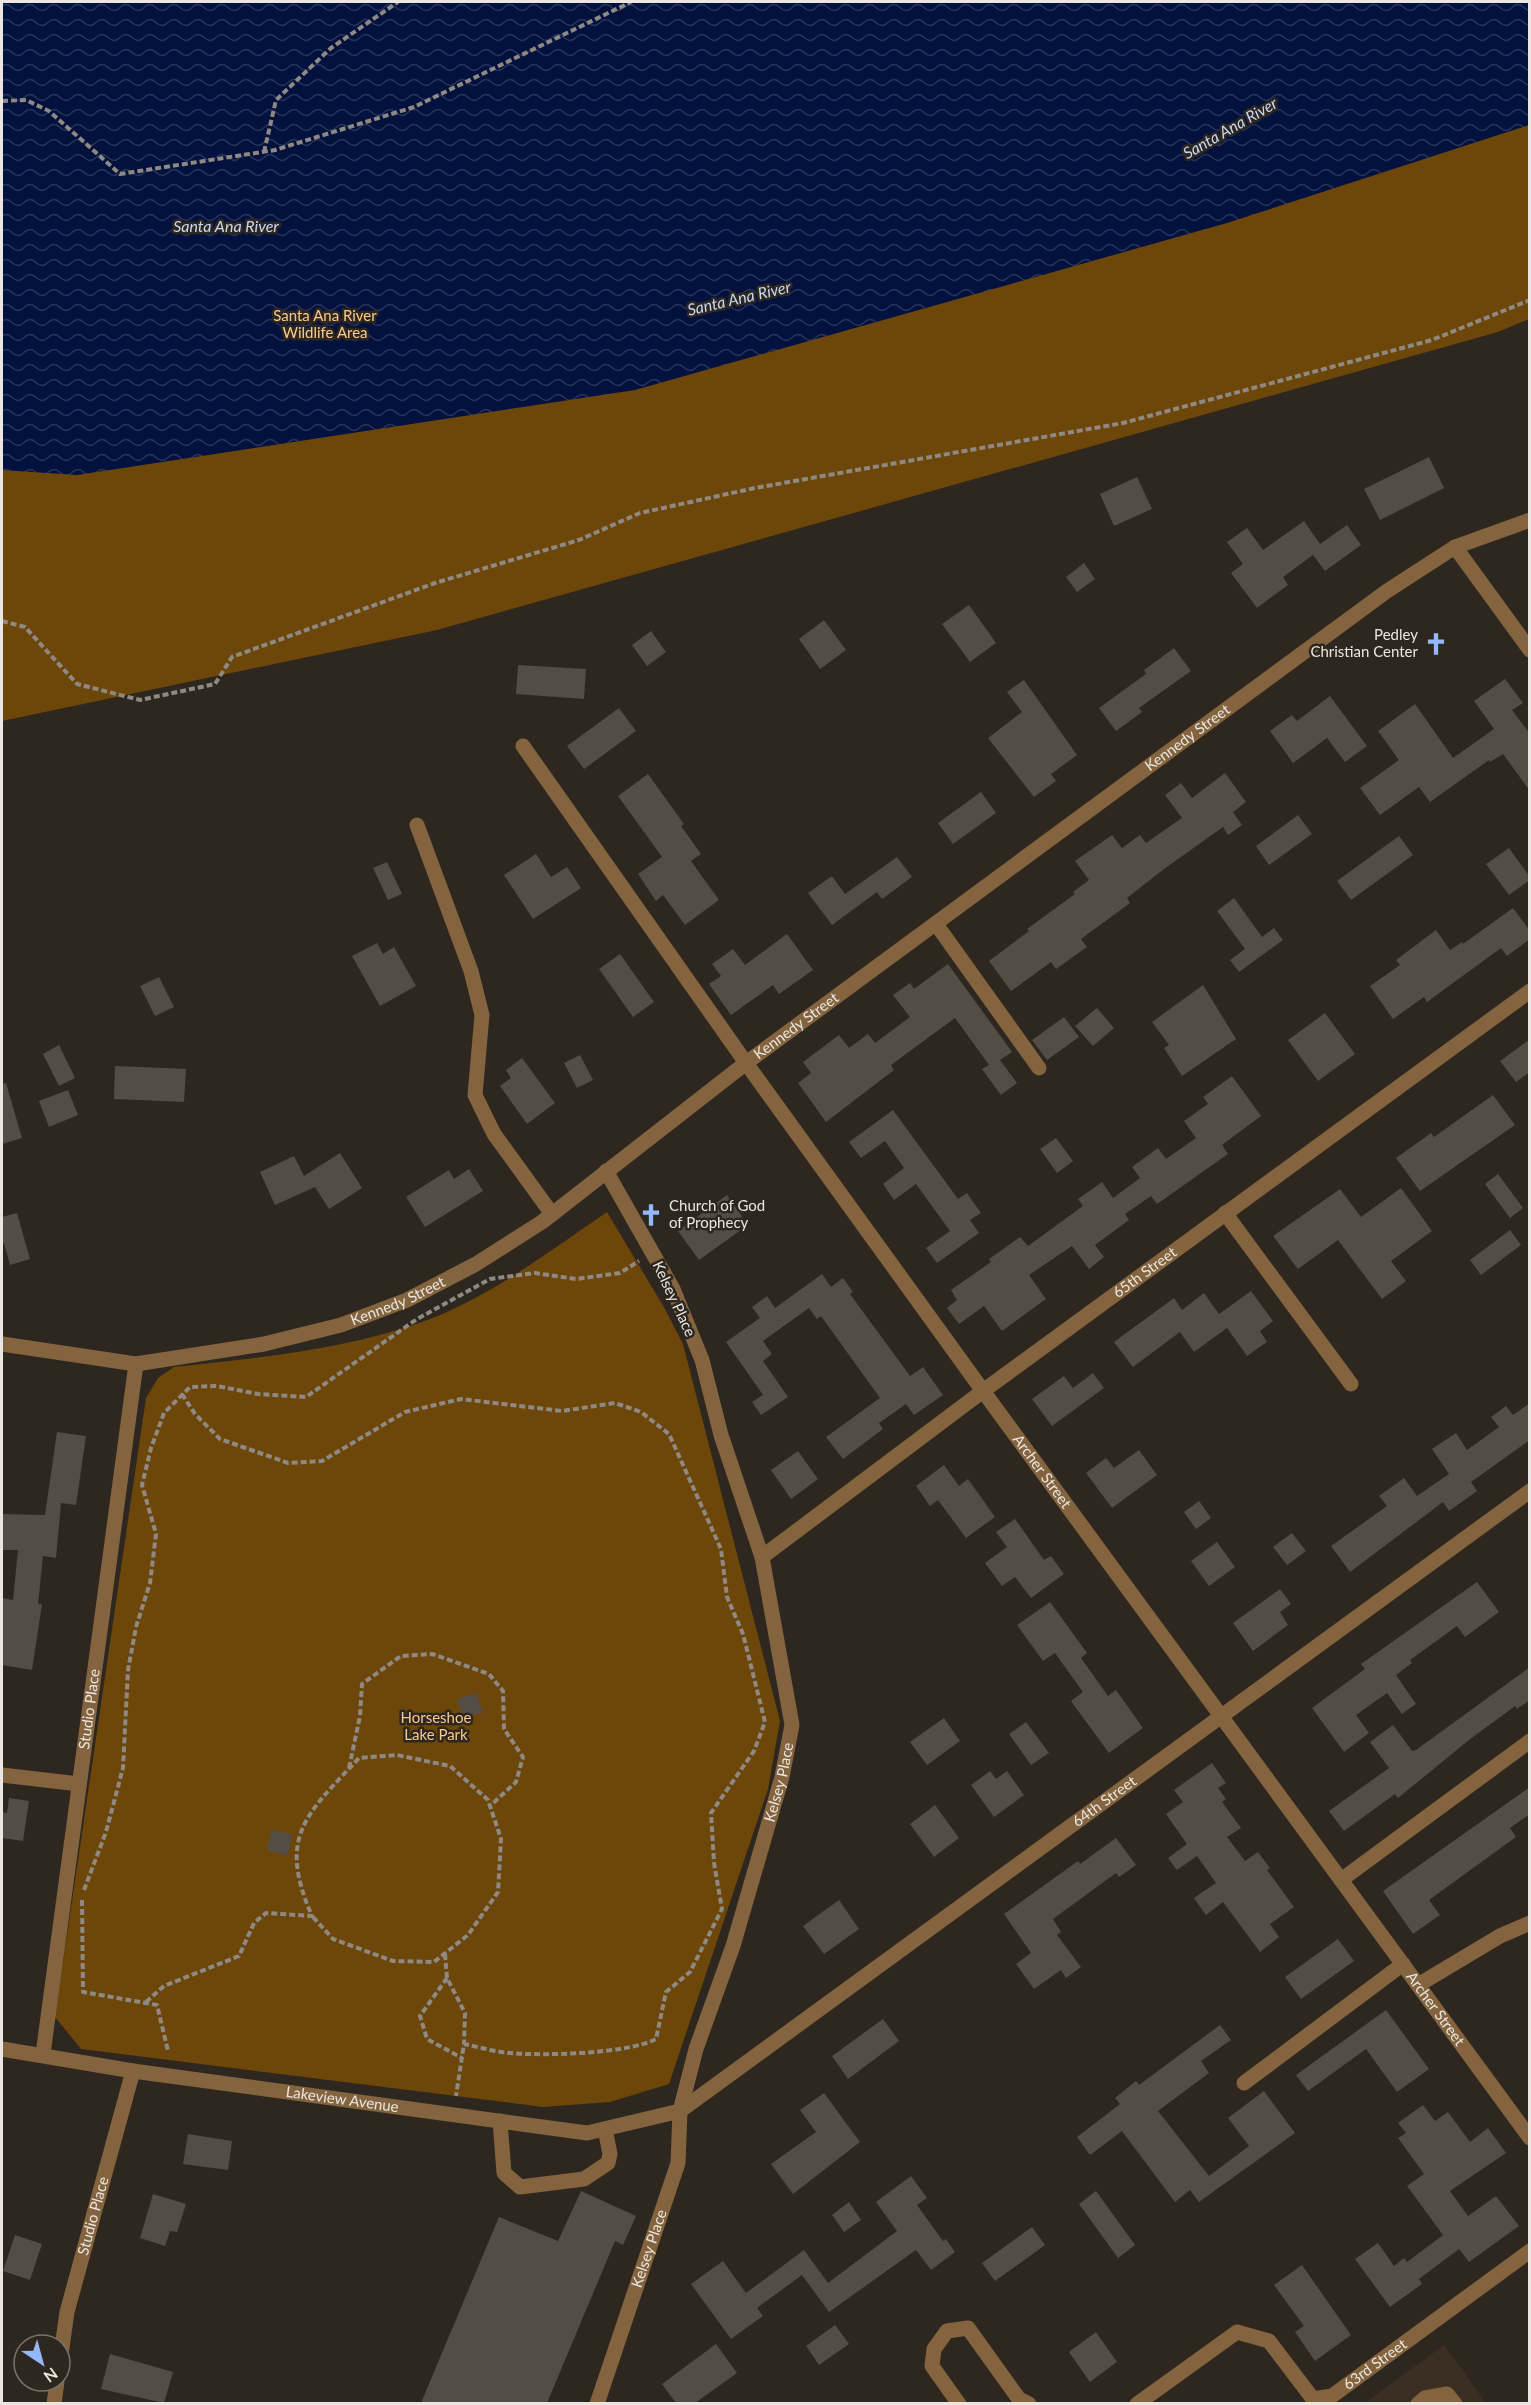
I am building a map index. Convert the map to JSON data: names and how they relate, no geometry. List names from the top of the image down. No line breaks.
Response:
{"streets":{"street":["Kennedy Street","65th Street","Kelsey Place","Archer Street","Studio Place","64th Street","Lakeview Avenue","63rd Street"]},"crossings":[["Kennedy Street","Kelsey Place"],["Kennedy Street","Archer Street"],["Kennedy Street","Studio Place"],["65th Street","Kelsey Place"],["65th Street","Archer Street"],["Kelsey Place","64th Street"],["Kelsey Place","Lakeview Avenue"],["Archer Street","64th Street"],["Studio Place","Lakeview Avenue"],["64th Street","Lakeview Avenue"]],"water":["Santa Ana River"],"parks":["Santa Ana River Wildlife Area","Horseshoe Lake Park"],"places":{"church":["Pedley Christian Center","Church of God of Prophecy"]},"north":"bottom right"}
